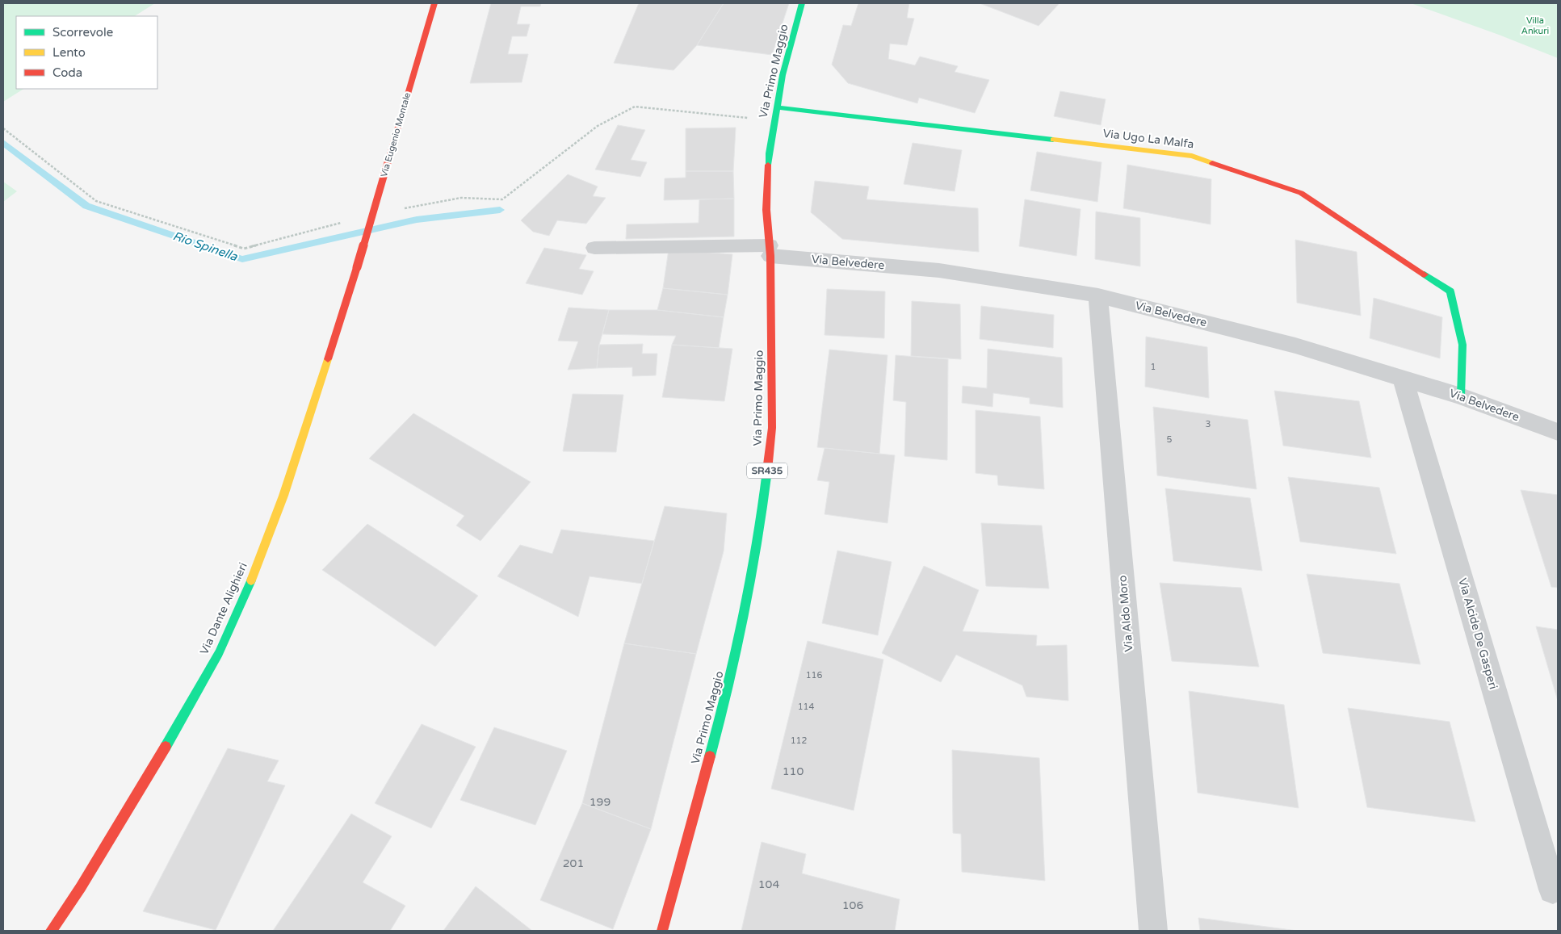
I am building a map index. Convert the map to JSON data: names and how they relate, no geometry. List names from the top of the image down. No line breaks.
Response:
{"streets":{"street":["Via Primo Maggio","Via Eugenio Montale","Via Ugo La Malfa","Via Belvedere","SR435","Via Dante Alighieri","Via Aldo Moro","Via Alcide De Gasperi"]},"crossings":[["Via Primo Maggio","Via Ugo La Malfa"],["Via Primo Maggio","Via Belvedere"],["Via Eugenio Montale","Via Dante Alighieri"],["Via Ugo La Malfa","Via Belvedere"],["Via Belvedere","Via Aldo Moro"],["Via Belvedere","Via Alcide De Gasperi"]],"water":["Rio Spinella"],"parks":["Villa Ankuri"],"house_numbers":["1","3","5","116","114","112","110","199","201","104","106"],"legend":["Scorrevole","Lento","Coda"]}
